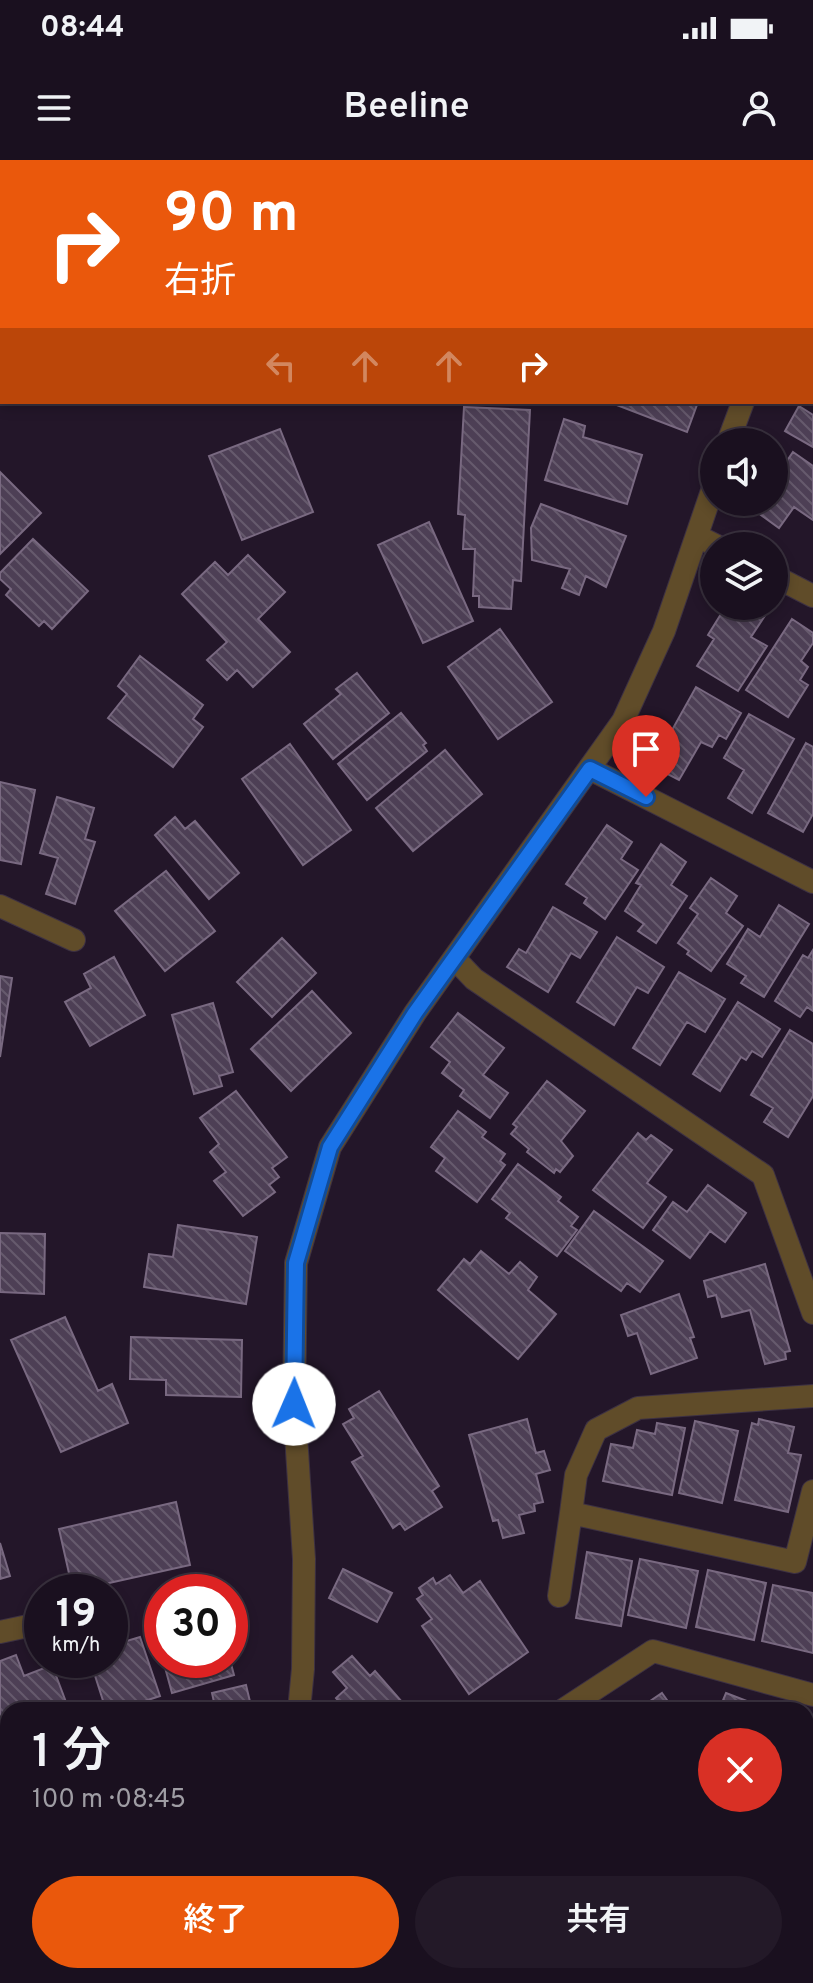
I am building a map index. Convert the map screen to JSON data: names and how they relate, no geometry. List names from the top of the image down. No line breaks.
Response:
{"page":{"status":"08:44","header":"Beeline","turn":["90 m","右折"],"speed":"19 km/h","limit":"30","heading":["1 分","100 m · 08:45"],"buttons":["終了","共有"]}}
